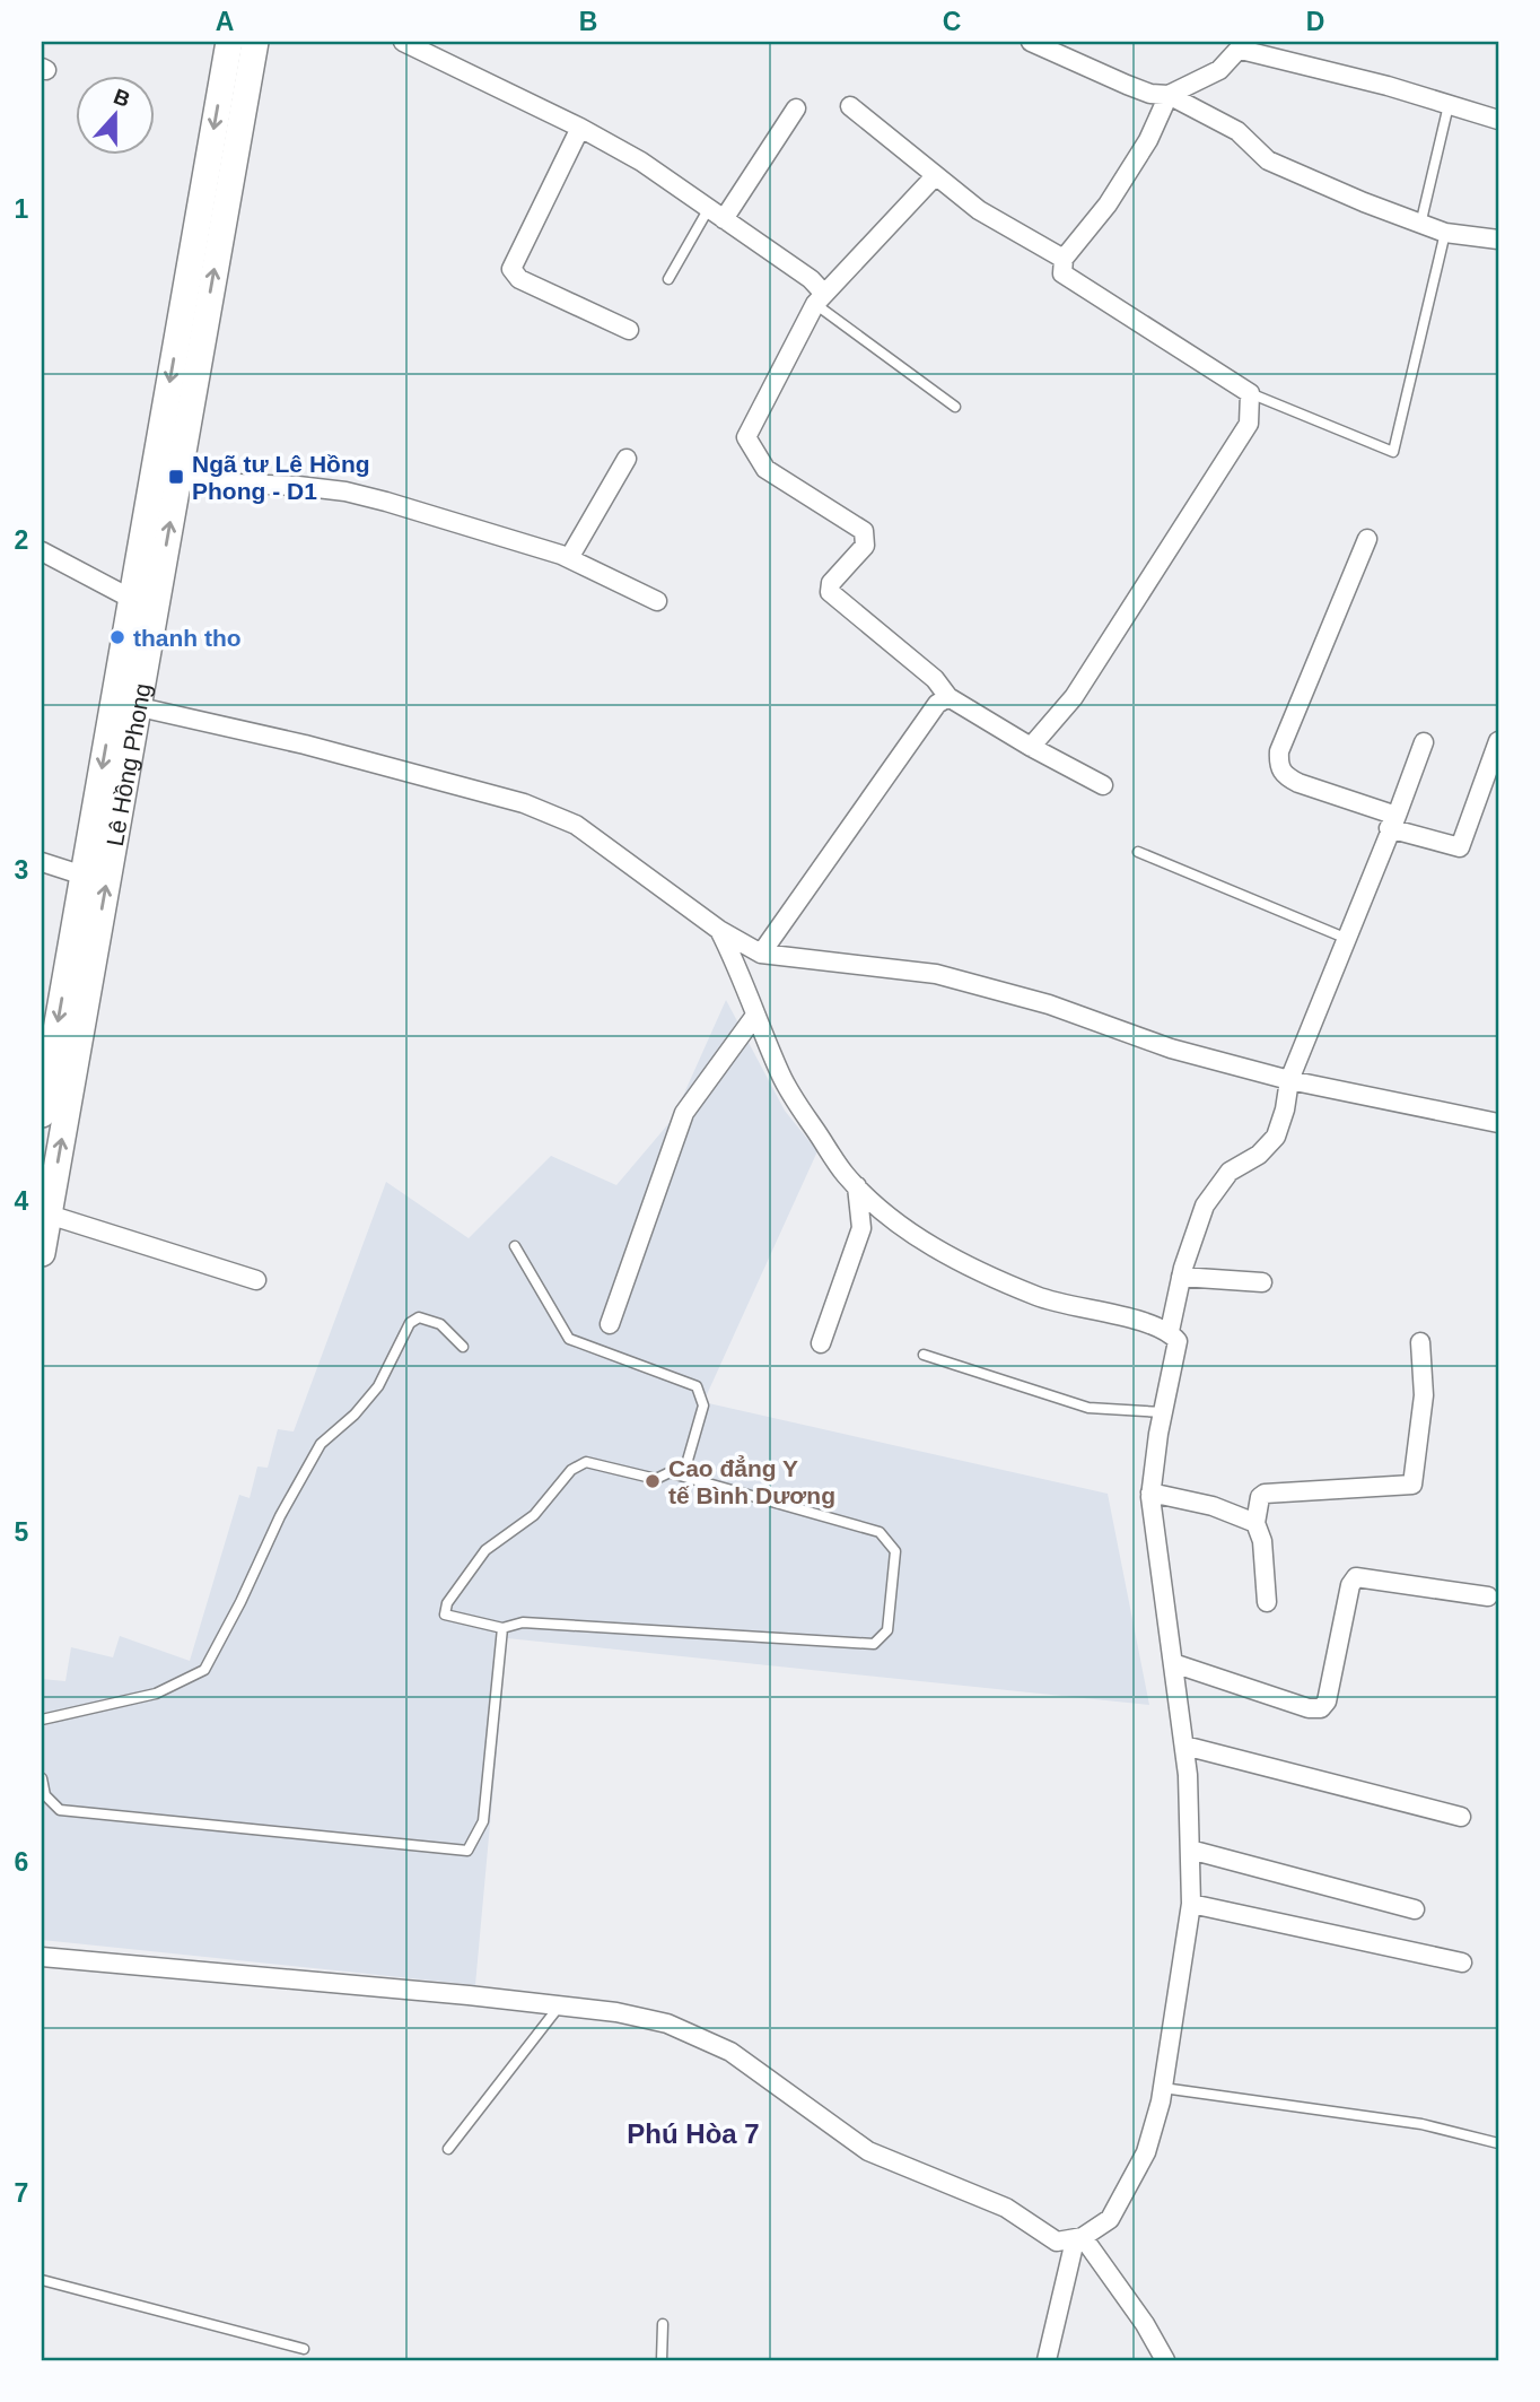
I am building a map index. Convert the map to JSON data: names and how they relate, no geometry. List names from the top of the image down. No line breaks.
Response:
{"streets":{"street":["Lê Hồng Phong"]},"districts":["Phú Hòa 7"],"places":{"transit":["Ngã tư Lê Hồng Phong - D1"],"other":["thanh tho","Cao đẳng Y tế Bình Dương"]},"north":"top","grid":{"columns":["A","B","C","D"],"rows":["1","2","3","4","5","6","7"]}}
